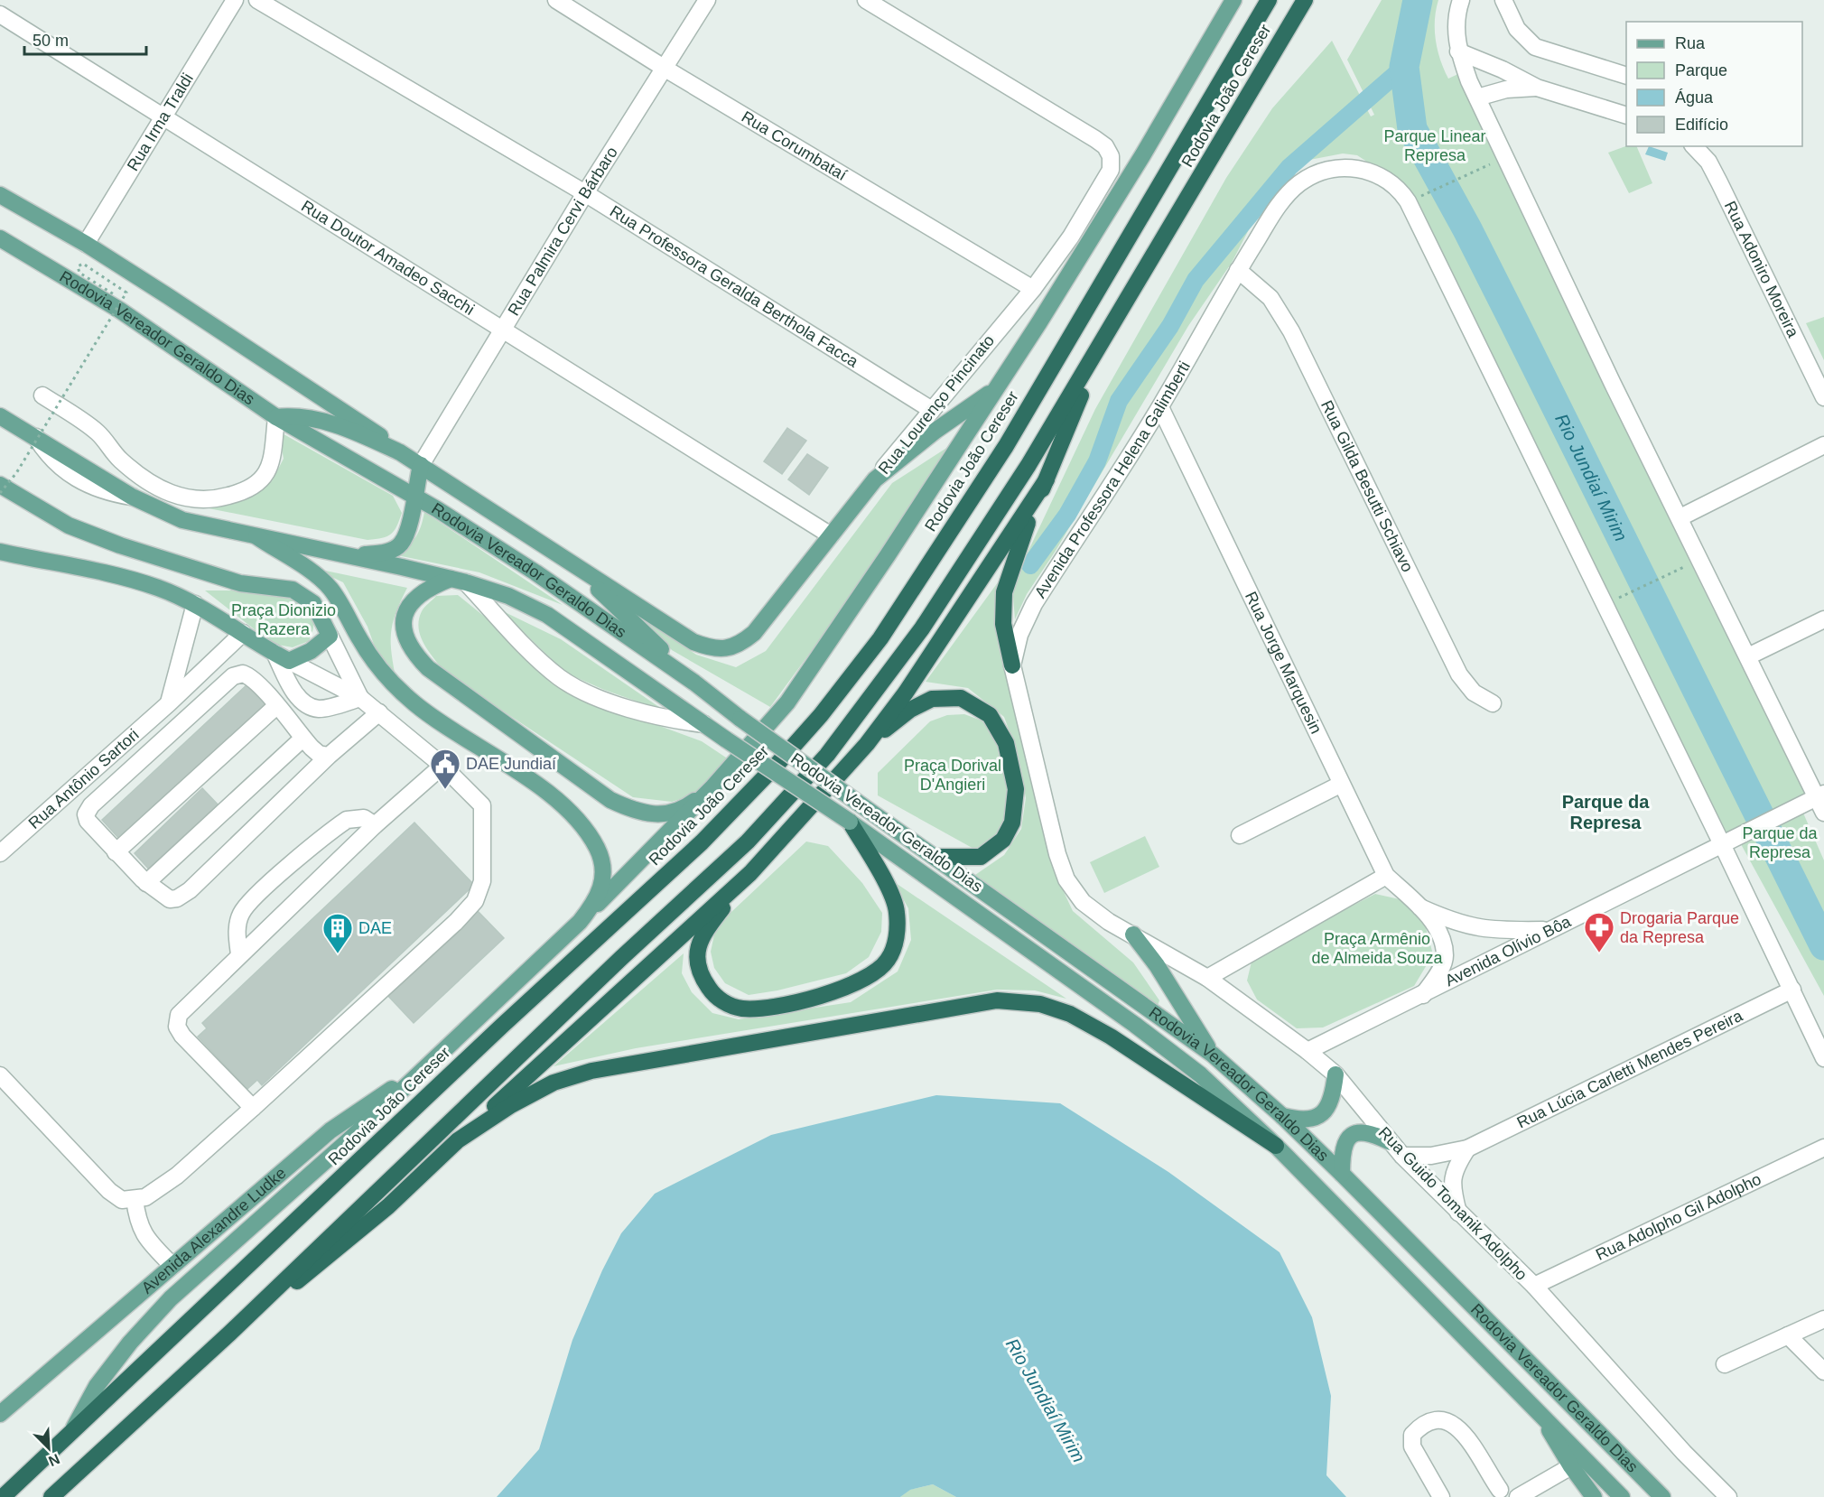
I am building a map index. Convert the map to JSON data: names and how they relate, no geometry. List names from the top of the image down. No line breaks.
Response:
{"streets":{"highway":["Rodovia João Cereser"],"main road":["Rodovia Vereador Geraldo Dias","Rua Lourenço Pincinato","Avenida Alexandre Ludke"],"street":["Rua Irma Traldi","Rua Corumbataí","Rua Palmira Cervi Bárbaro","Rua Doutor Amadeo Sacchi","Rua Adoniro Moreira","Rua Professora Geralda Berthola Facca","Avenida Professora Helena Galimberti","Rua Gilda Besutti Schiavo","Rua Jorge Marquesin","Rua Antônio Sartori","Avenida Olívio Bôa","Rua Lúcia Carletti Mendes Pereira","Rua Guido Tomanik Adolpho","Rua Adolpho Gil Adolpho"]},"crossings":[["Rua Irma Traldi","Rua Doutor Amadeo Sacchi"],["Rua Corumbataí","Rua Palmira Cervi Bárbaro"],["Rua Corumbataí","Rua Lourenço Pincinato"],["Rua Palmira Cervi Bárbaro","Rua Doutor Amadeo Sacchi"],["Rua Palmira Cervi Bárbaro","Rua Professora Geralda Berthola Facca"],["Rua Doutor Amadeo Sacchi","Rua Lourenço Pincinato"],["Rua Professora Geralda Berthola Facca","Rua Lourenço Pincinato"],["Avenida Professora Helena Galimberti","Rua Gilda Besutti Schiavo"],["Avenida Professora Helena Galimberti","Rua Jorge Marquesin"],["Avenida Professora Helena Galimberti","Avenida Olívio Bôa"],["Avenida Professora Helena Galimberti","Rua Guido Tomanik Adolpho"],["Rua Jorge Marquesin","Avenida Olívio Bôa"],["Avenida Olívio Bôa","Rua Guido Tomanik Adolpho"],["Rua Lúcia Carletti Mendes Pereira","Rua Guido Tomanik Adolpho"],["Rua Guido Tomanik Adolpho","Rua Adolpho Gil Adolpho"]],"districts":["Parque da Represa"],"water":["Rio Jundiaí Mirim"],"parks":["Parque Linear Represa","Praça Dionizio Razera","Praça Dorival D'Angieri","Parque da Represa","Praça Armênio de Almeida Souza"],"places":{"public building":["DAE Jundiaí"],"pharmacy":["Drogaria Parque da Represa"],"building":["DAE"]},"legend":["Rua","Parque","Água","Edifício"],"scale_bar":"50 m","north":"bottom right"}
